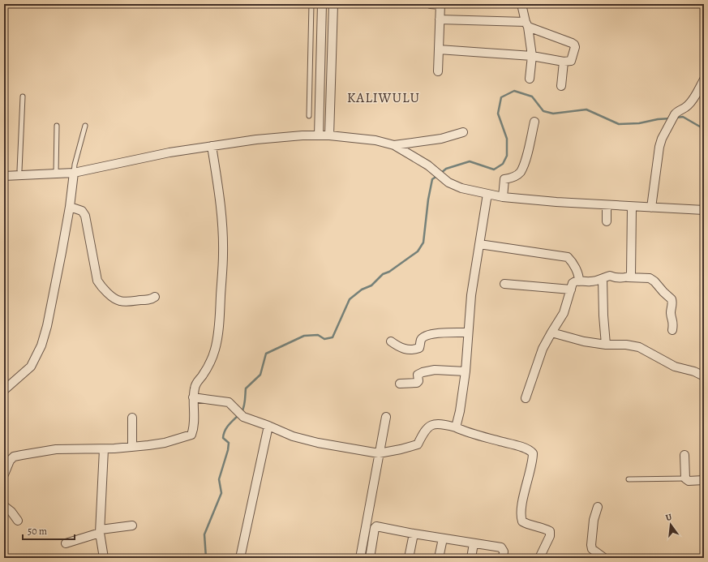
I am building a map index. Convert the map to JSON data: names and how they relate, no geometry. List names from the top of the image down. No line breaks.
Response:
{"districts":["KALIWULU"],"scale_bar":"50 m","north":"top"}
